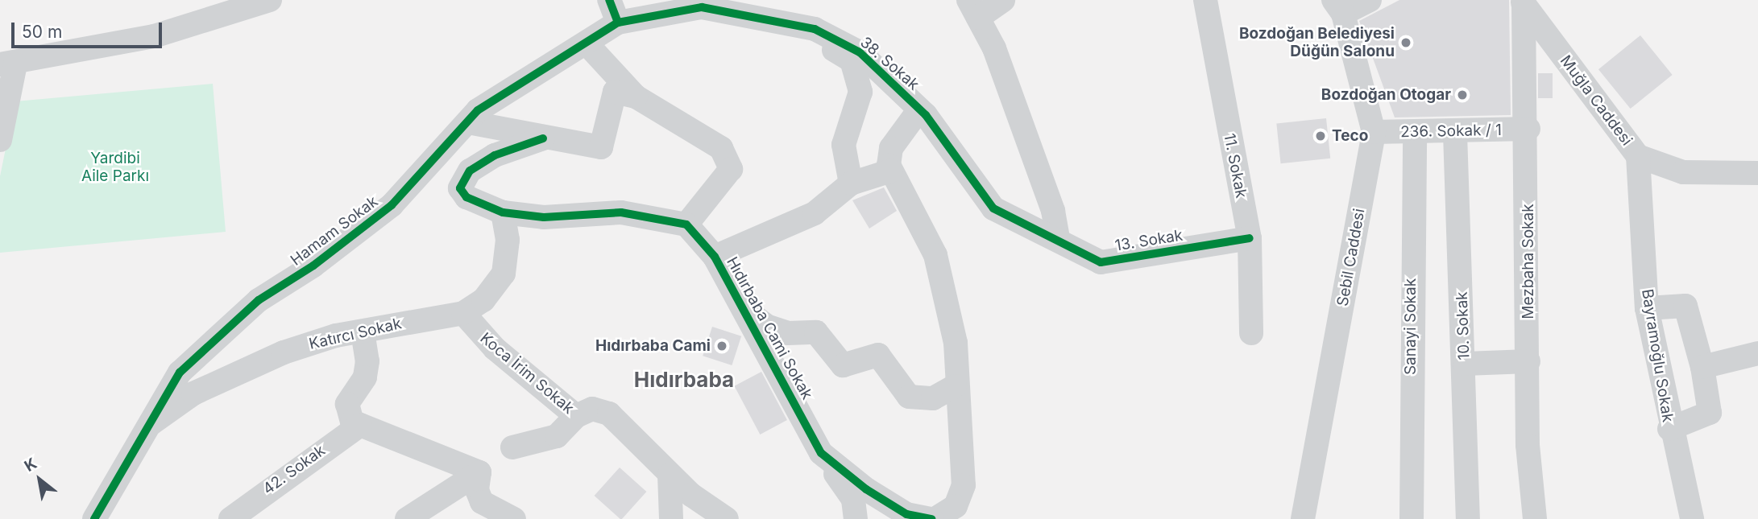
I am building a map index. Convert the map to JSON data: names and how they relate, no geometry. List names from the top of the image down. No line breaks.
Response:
{"streets":{"street":["38. Sokak","Muğla Caddesi","236. Sokak / 1","11. Sokak","Hamam Sokak","13. Sokak","Sebil Caddesi","Mezbaha Sokak","10. Sokak","Sanayi Sokak","Hıdırbaba Cami Sokak","Katırcı Sokak","Bayramoğlu Sokak","Koca İrim Sokak","42. Sokak"]},"crossings":[["38. Sokak","Hamam Sokak"],["38. Sokak","13. Sokak"],["Muğla Caddesi","Mezbaha Sokak"],["Muğla Caddesi","Bayramoğlu Sokak"],["236. Sokak / 1","Sebil Caddesi"],["236. Sokak / 1","Mezbaha Sokak"],["236. Sokak / 1","10. Sokak"],["236. Sokak / 1","Sanayi Sokak"],["11. Sokak","13. Sokak"],["Hamam Sokak","Katırcı Sokak"],["Katırcı Sokak","Koca İrim Sokak"]],"districts":["Hıdırbaba"],"parks":["Yardibi Aile Parkı"],"places":["Bozdoğan Belediyesi Düğün Salonu","Bozdoğan Otogar","Teco","Hıdırbaba Cami"],"scale_bar":"50 m","north":"top left"}
